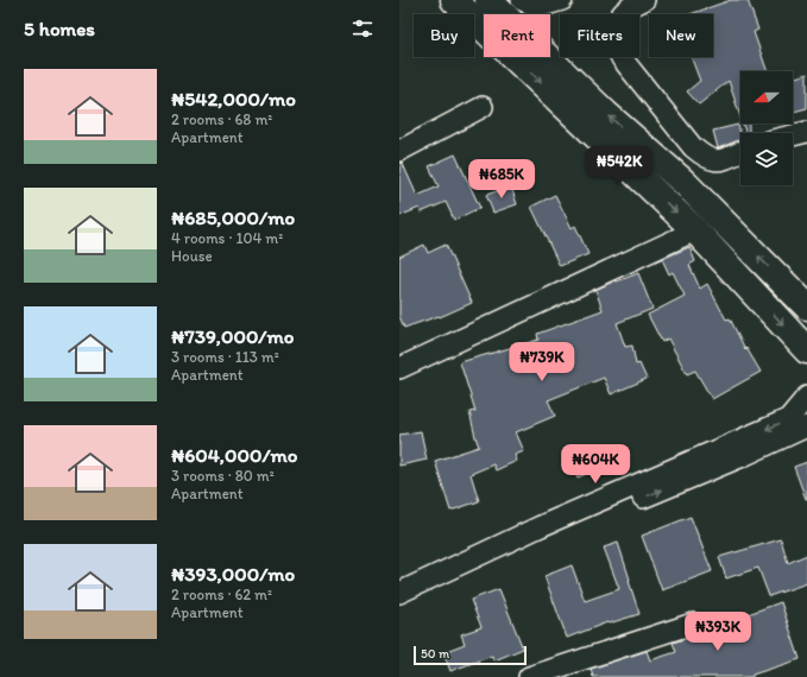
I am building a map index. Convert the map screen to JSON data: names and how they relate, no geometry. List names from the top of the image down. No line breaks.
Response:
{"scale_bar":"50 m","north":"left","page":{"heading":"5 homes","chip":["Buy","Rent","Filters","New"],"list":[{"name":"₦542,000/mo","note":"2 rooms · 68 m² · Apartment"},{"name":"₦685,000/mo","note":"4 rooms · 104 m² · House"},{"name":"₦739,000/mo","note":"3 rooms · 113 m² · Apartment"},{"name":"₦604,000/mo","note":"3 rooms · 80 m² · Apartment"},{"name":"₦393,000/mo","note":"2 rooms · 62 m² · Apartment"}],"price":["₦542K","₦685K","₦739K","₦604K","₦393K"],"scale":"50 m"}}
